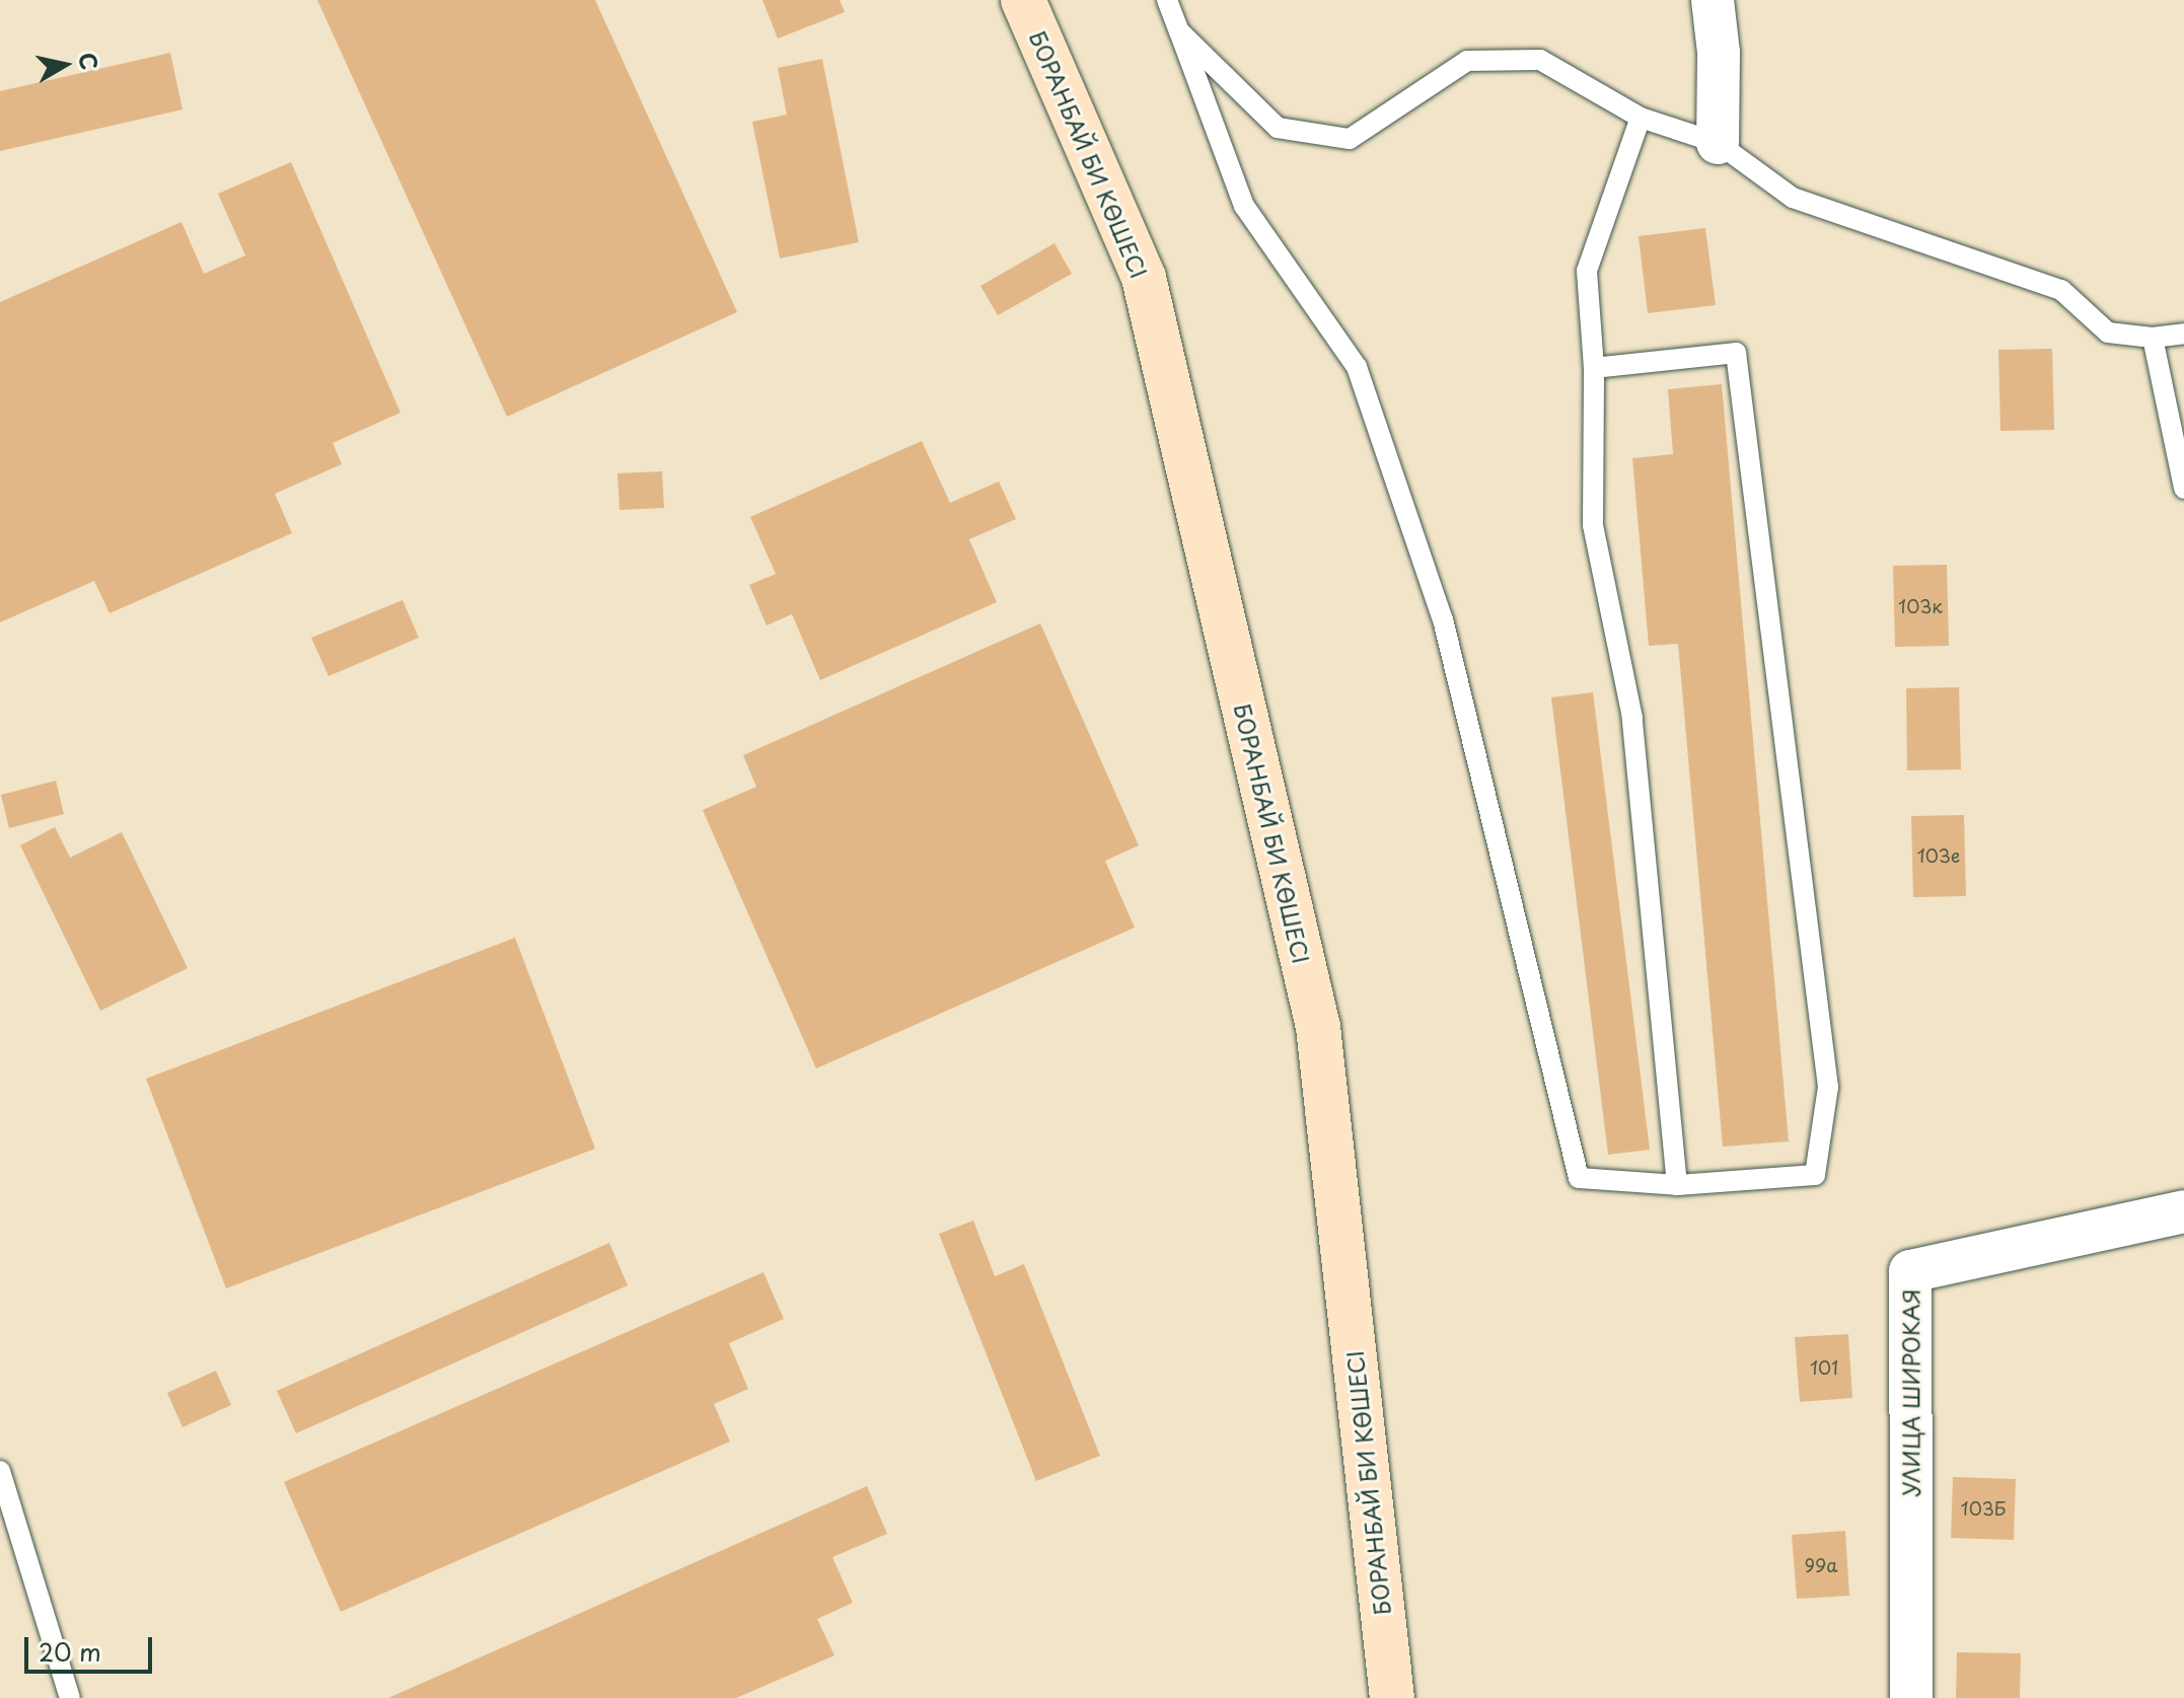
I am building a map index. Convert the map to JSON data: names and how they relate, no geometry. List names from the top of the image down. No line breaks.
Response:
{"streets":{"main road":["БОРАНБАЙ БИ КӨШЕСІ"],"street":["УЛИЦА ШИРОКАЯ"]},"house_numbers":["103к","103е","101","103Б","99а"],"scale_bar":"20 m","north":"right"}
